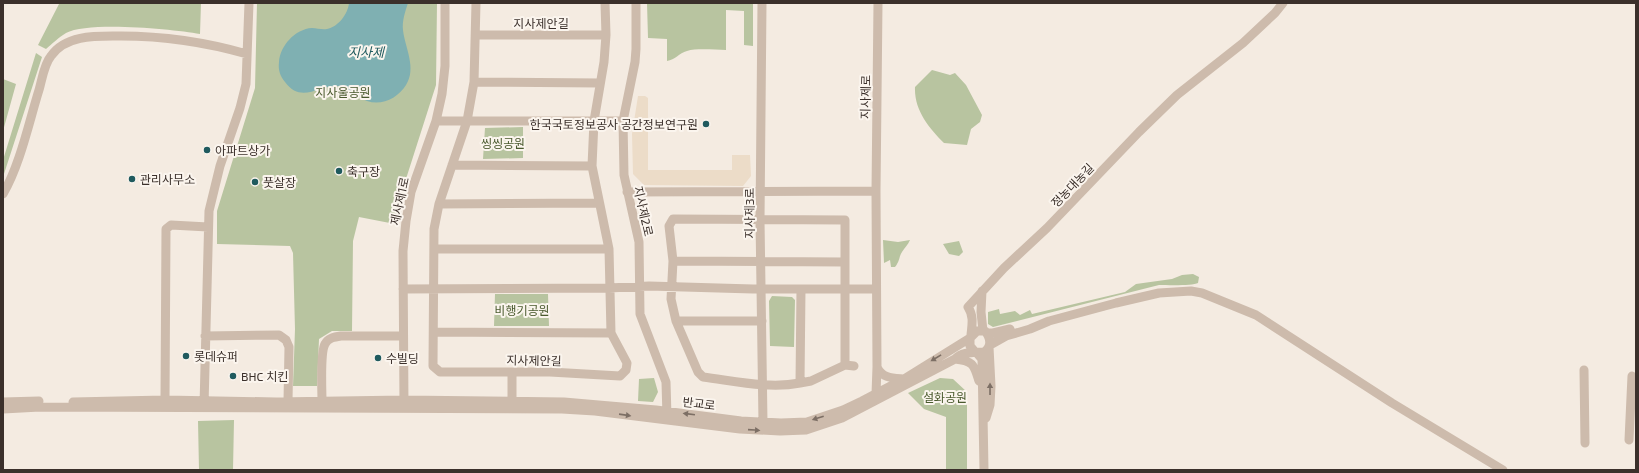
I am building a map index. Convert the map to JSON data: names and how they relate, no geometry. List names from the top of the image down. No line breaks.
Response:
{"streets":{"street":["지사제안길","지사제로","정농대농길","제사제1로","지사제2로","지사제3로","반교로"]},"crossings":[["지사제로","반교로"],["제사제1로","반교로"],["지사제2로","반교로"],["지사제3로","반교로"]],"water":["지사제"],"parks":["지사울공원","씽씽공원","비행기공원","설화공원"],"places":["한국국토정보공사 공간정보연구원","아파트상가","축구장","관리사무소","풋살장","롯데슈퍼","수빌딩","BHC 치킨"]}
